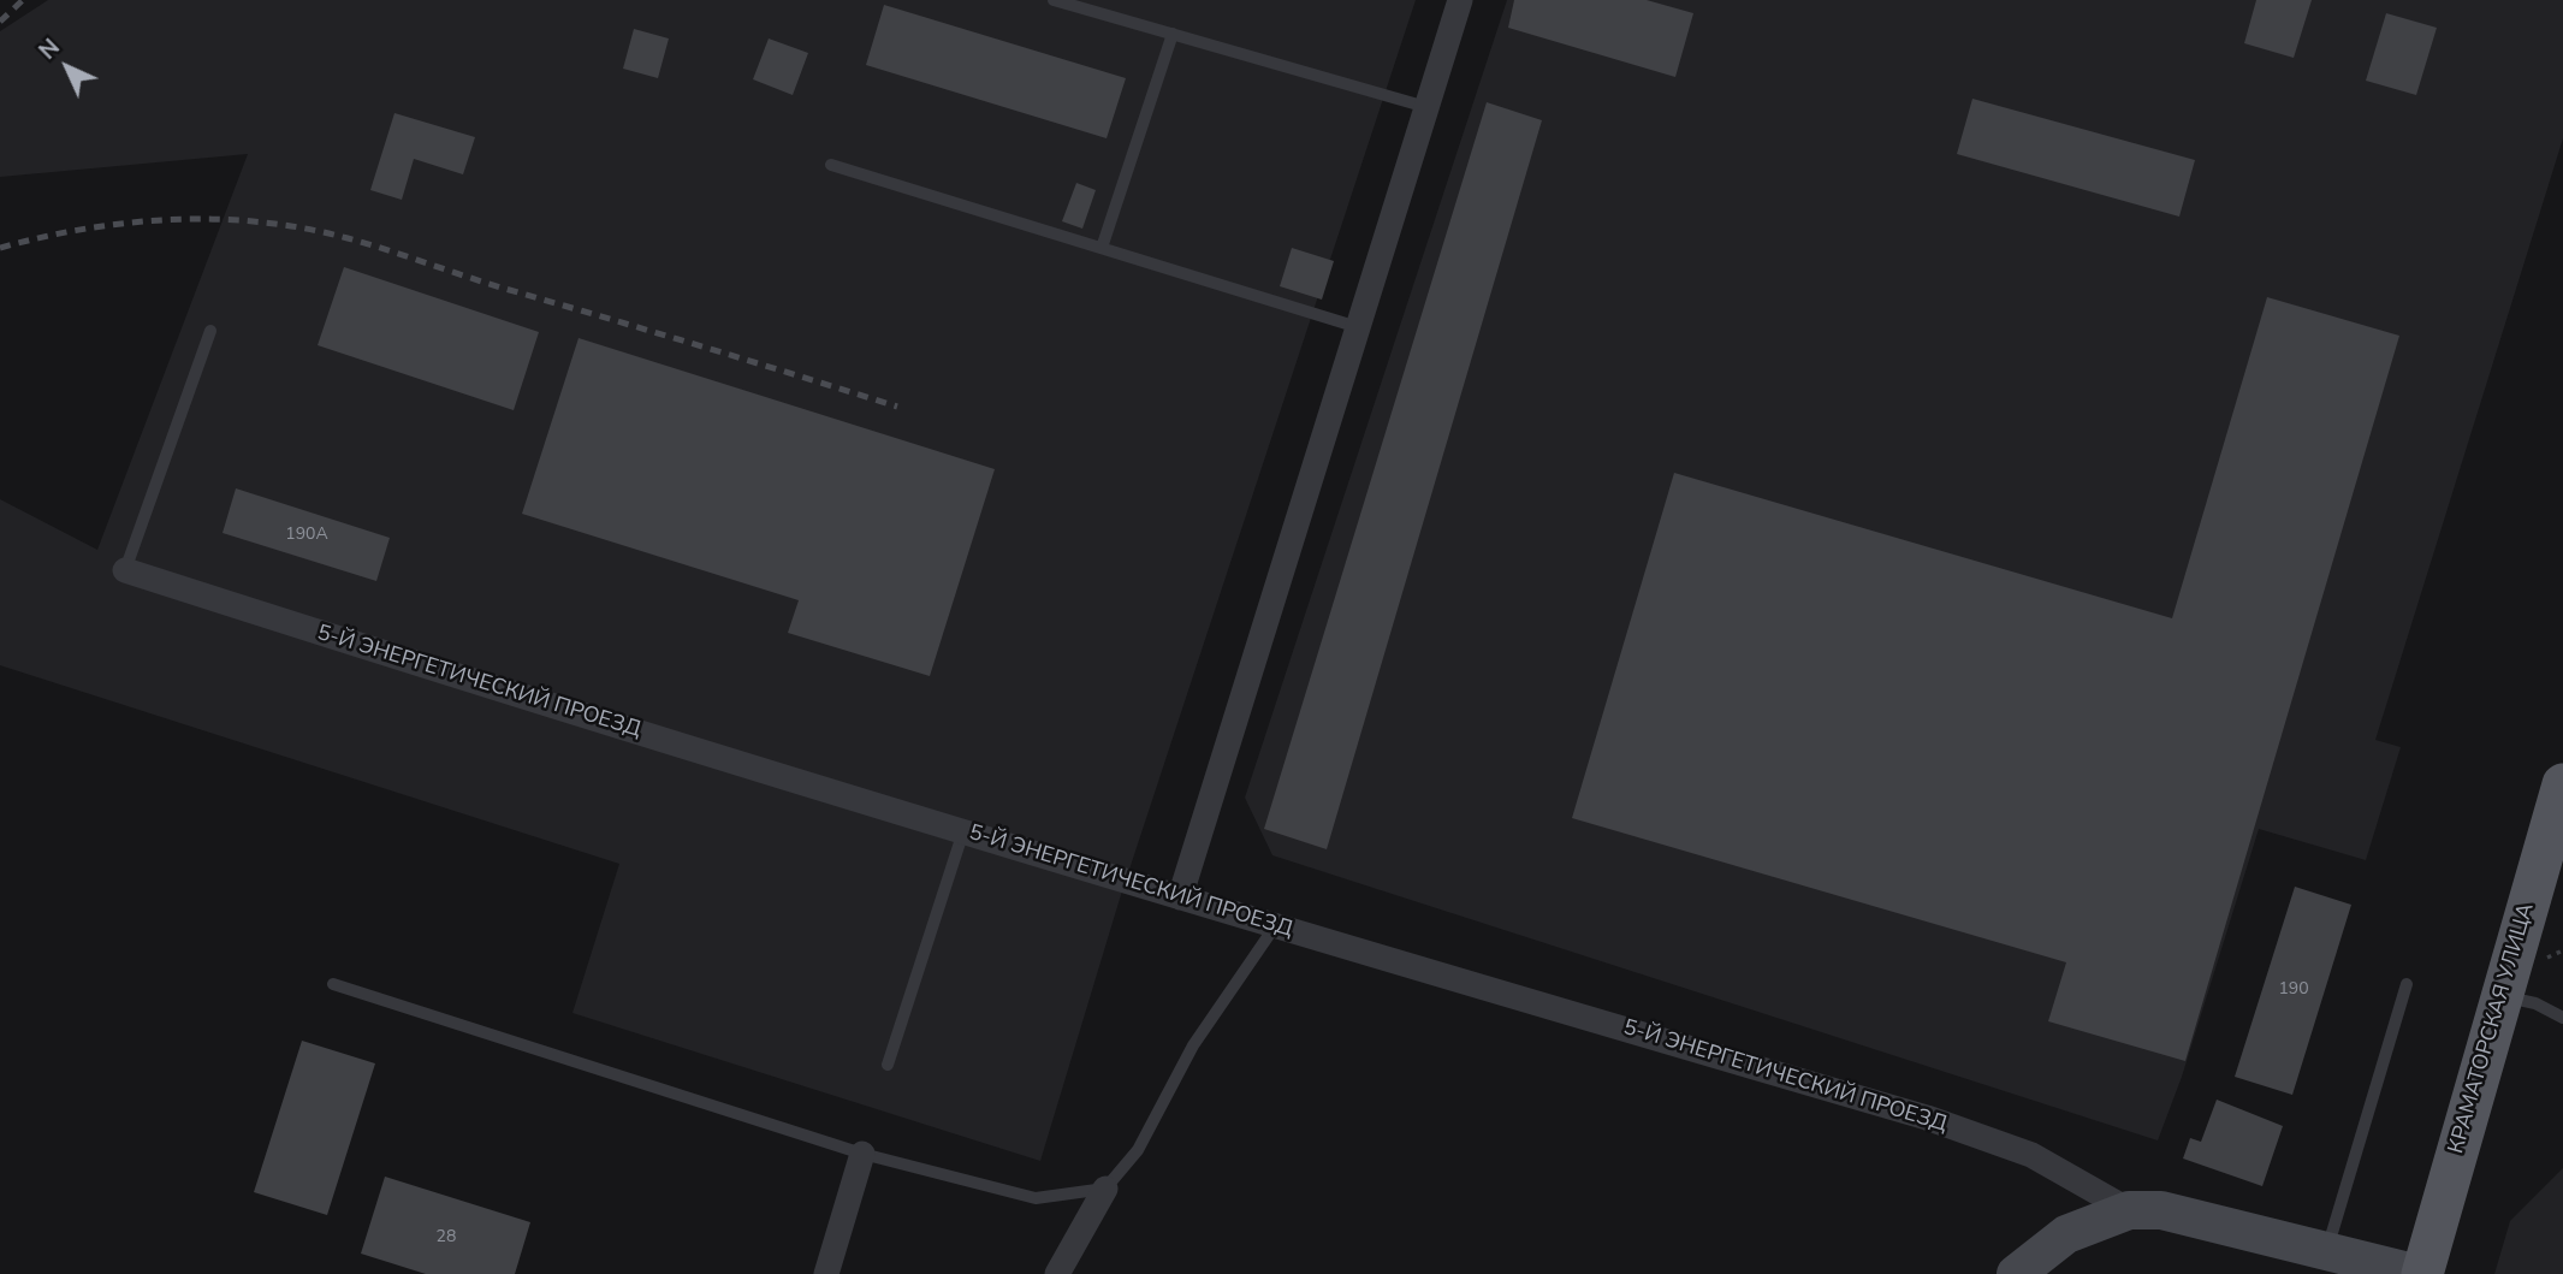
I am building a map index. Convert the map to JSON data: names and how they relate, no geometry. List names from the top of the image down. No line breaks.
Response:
{"streets":{"main road":["КРАМАТОРСКАЯ УЛИЦА"],"street":["5-Й ЭНЕРГЕТИЧЕСКИЙ ПРОЕЗД"]},"house_numbers":["190А","190","28"],"north":"top left"}
